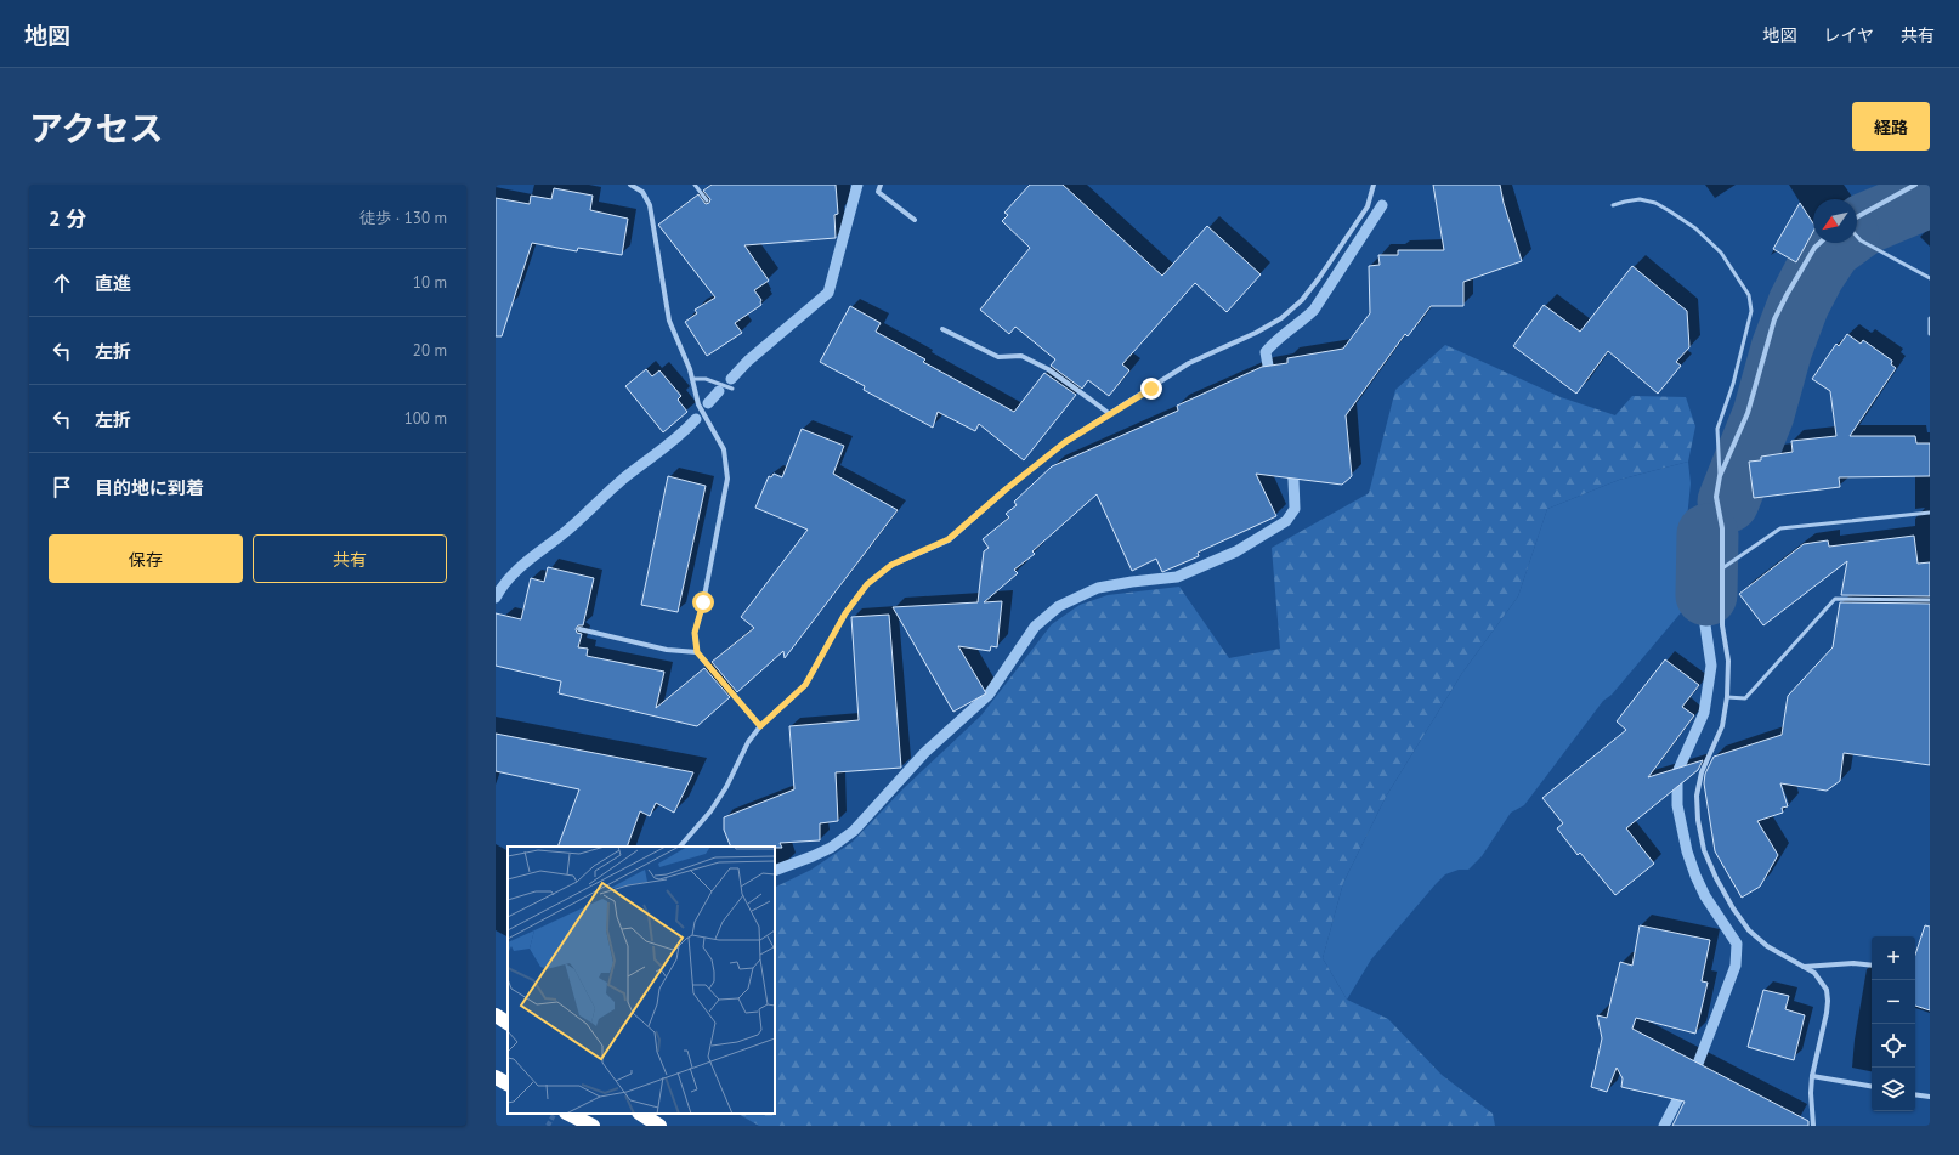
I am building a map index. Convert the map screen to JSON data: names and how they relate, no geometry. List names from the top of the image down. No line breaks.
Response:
{"north":"bottom left","page":{"header":"地図","nav":["地図","レイヤ","共有"],"title":"アクセス","buttons":["経路",["保存","共有"]],"heading":["2 分","徒歩 · 130 m"],"list":[["直進","10 m"],["左折","20 m"],["左折","100 m"],"目的地に到着"],"map_buttons":["+","−"]}}
